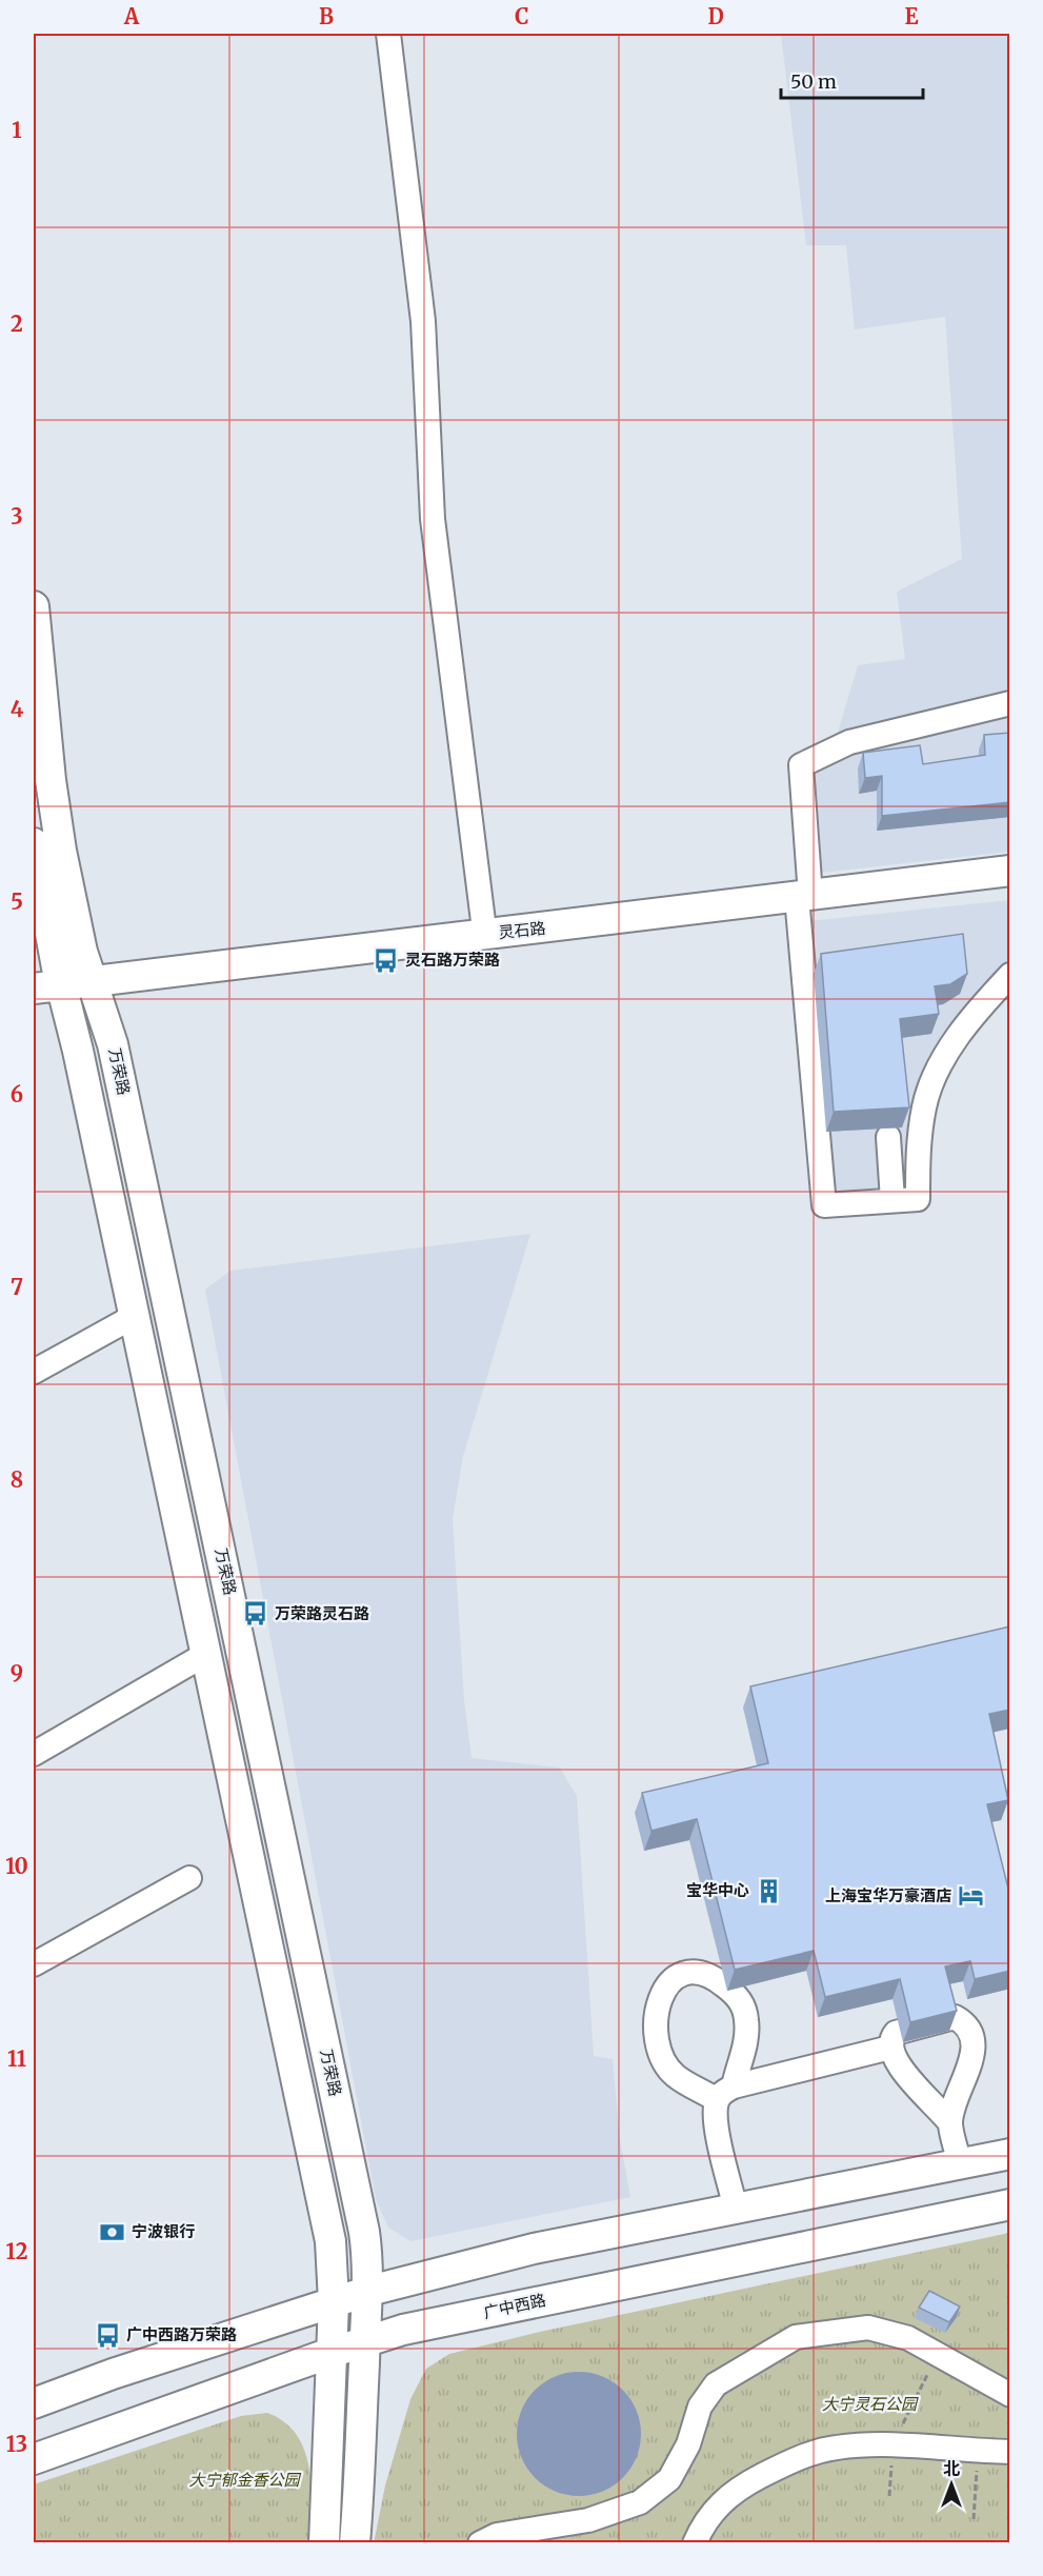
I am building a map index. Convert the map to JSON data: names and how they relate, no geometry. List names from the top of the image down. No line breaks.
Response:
{"streets":{"main road":["灵石路","万荣路","广中西路"]},"crossings":[["灵石路","万荣路"],["万荣路","广中西路"]],"parks":["大宁灵石公园","大宁郁金香公园"],"places":{"bus stop":["灵石路万荣路","万荣路灵石路","广中西路万荣路"],"building":["宝华中心"],"hotel":["上海宝华万豪酒店"],"bank":["宁波银行"]},"scale_bar":"50 m","north":"top","grid":{"columns":["A","B","C","D","E"],"rows":["1","2","3","4","5","6","7","8","9","10","11","12","13"]}}
